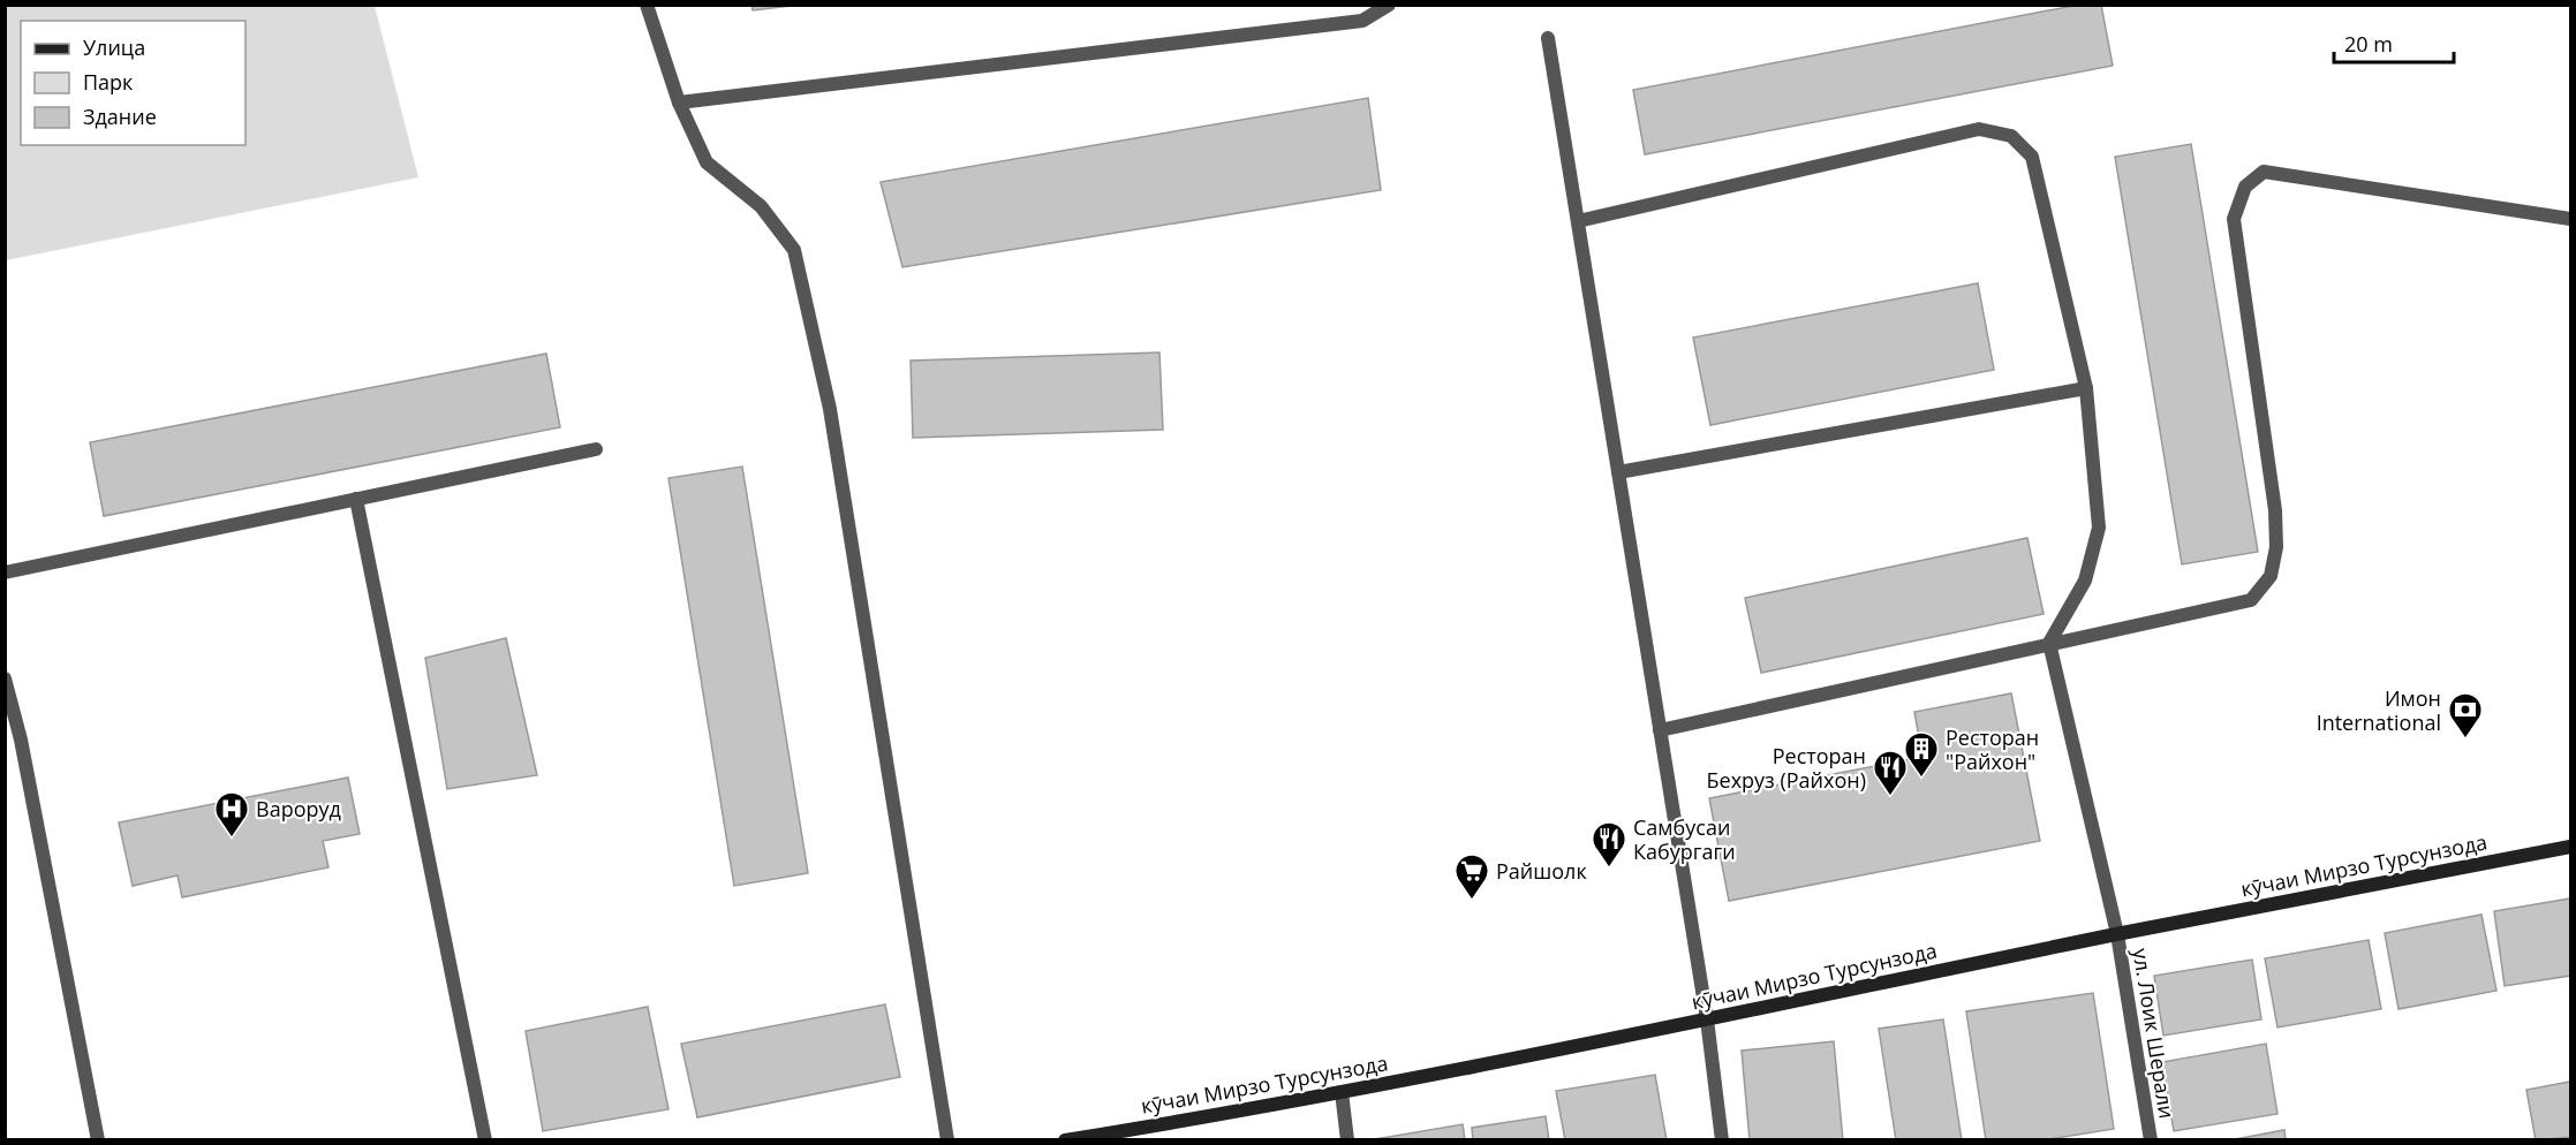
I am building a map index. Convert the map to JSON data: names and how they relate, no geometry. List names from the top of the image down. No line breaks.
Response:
{"streets":{"main road":["кӯчаи Мирзо Турсунзода"],"street":["ул. Лоик Шерали"]},"crossings":[["кӯчаи Мирзо Турсунзода","ул. Лоик Шерали"]],"places":{"bank":["Имон International"],"building":["Ресторан \"Райхон\""],"restaurant":["Ресторан Бехруз (Райхон)","Самбусаи Кабургаги"],"hospital":["Вароруд"],"supermarket":["Райшолк"]},"legend":["Улица","Парк","Здание"],"scale_bar":"20 m"}
